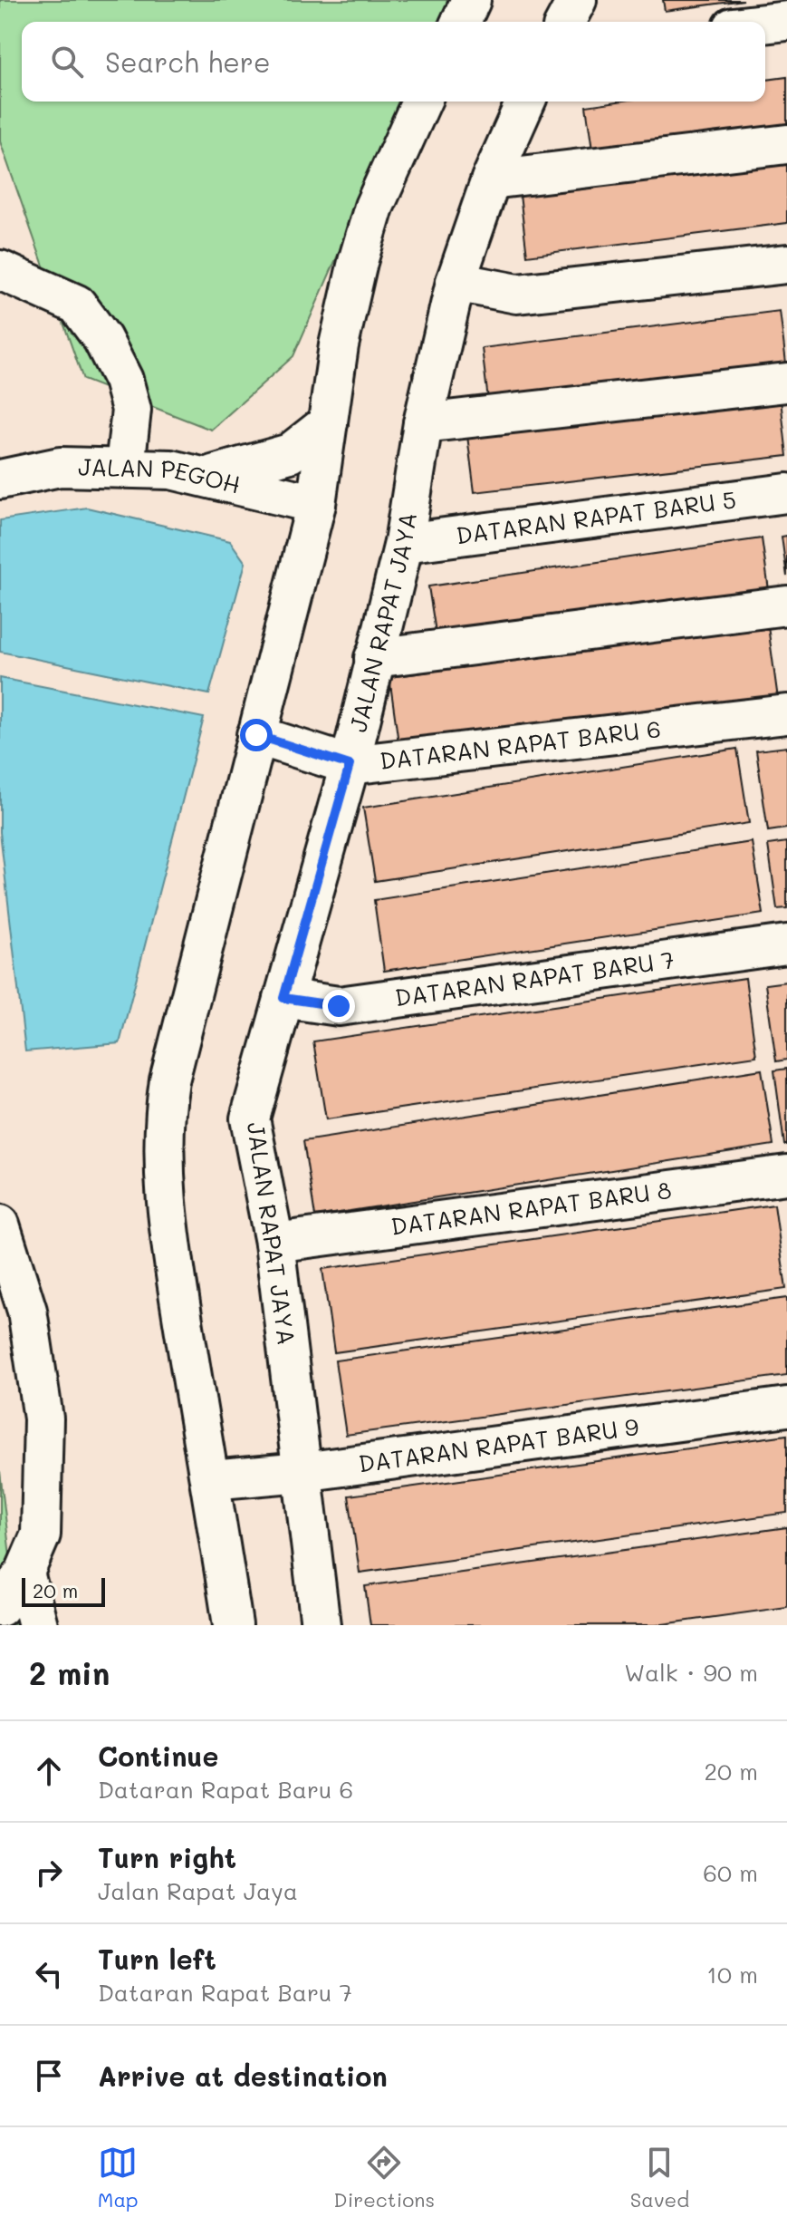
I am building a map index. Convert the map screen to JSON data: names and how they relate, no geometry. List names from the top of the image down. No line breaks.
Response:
{"streets":{"street":["JALAN PEGOH","DATARAN RAPAT BARU 5","JALAN RAPAT JAYA","DATARAN RAPAT BARU 6","DATARAN RAPAT BARU 7","DATARAN RAPAT BARU 8","DATARAN RAPAT BARU 9"]},"crossings":[["DATARAN RAPAT BARU 5","JALAN RAPAT JAYA"],["JALAN RAPAT JAYA","DATARAN RAPAT BARU 6"],["JALAN RAPAT JAYA","DATARAN RAPAT BARU 7"],["JALAN RAPAT JAYA","DATARAN RAPAT BARU 8"],["JALAN RAPAT JAYA","DATARAN RAPAT BARU 9"]],"scale_bar":"20 m","page":{"search":"Search here","scale":"20 m","heading":["2 min","Walk · 90 m"],"list":[["Continue","Dataran Rapat Baru 6","20 m"],["Turn right","Jalan Rapat Jaya","60 m"],["Turn left","Dataran Rapat Baru 7","10 m"],"Arrive at destination"],"nav":["Map","Directions","Saved"]}}
